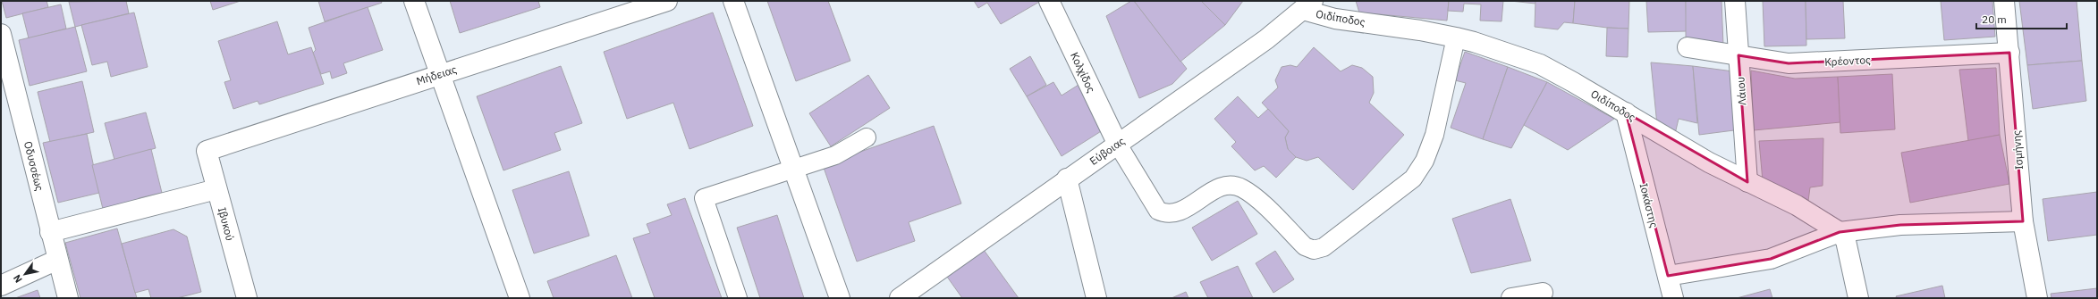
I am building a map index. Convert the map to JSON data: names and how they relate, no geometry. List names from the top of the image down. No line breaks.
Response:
{"streets":{"street":["Οιδίποδος","Κρέοντος","Κολχίδος","Μήδειας","Λάιου","Ισμήνης","Εύβοιας","Οδυσσέως","Ιοκάστης","Ιβυκού"]},"crossings":[["Οιδίποδος","Λάιου"],["Οιδίποδος","Εύβοιας"],["Οιδίποδος","Ιοκάστης"],["Κρέοντος","Λάιου"],["Κρέοντος","Ισμήνης"],["Κολχίδος","Εύβοιας"],["Μήδειας","Ιβυκού"]],"scale_bar":"20 m","north":"bottom left"}
